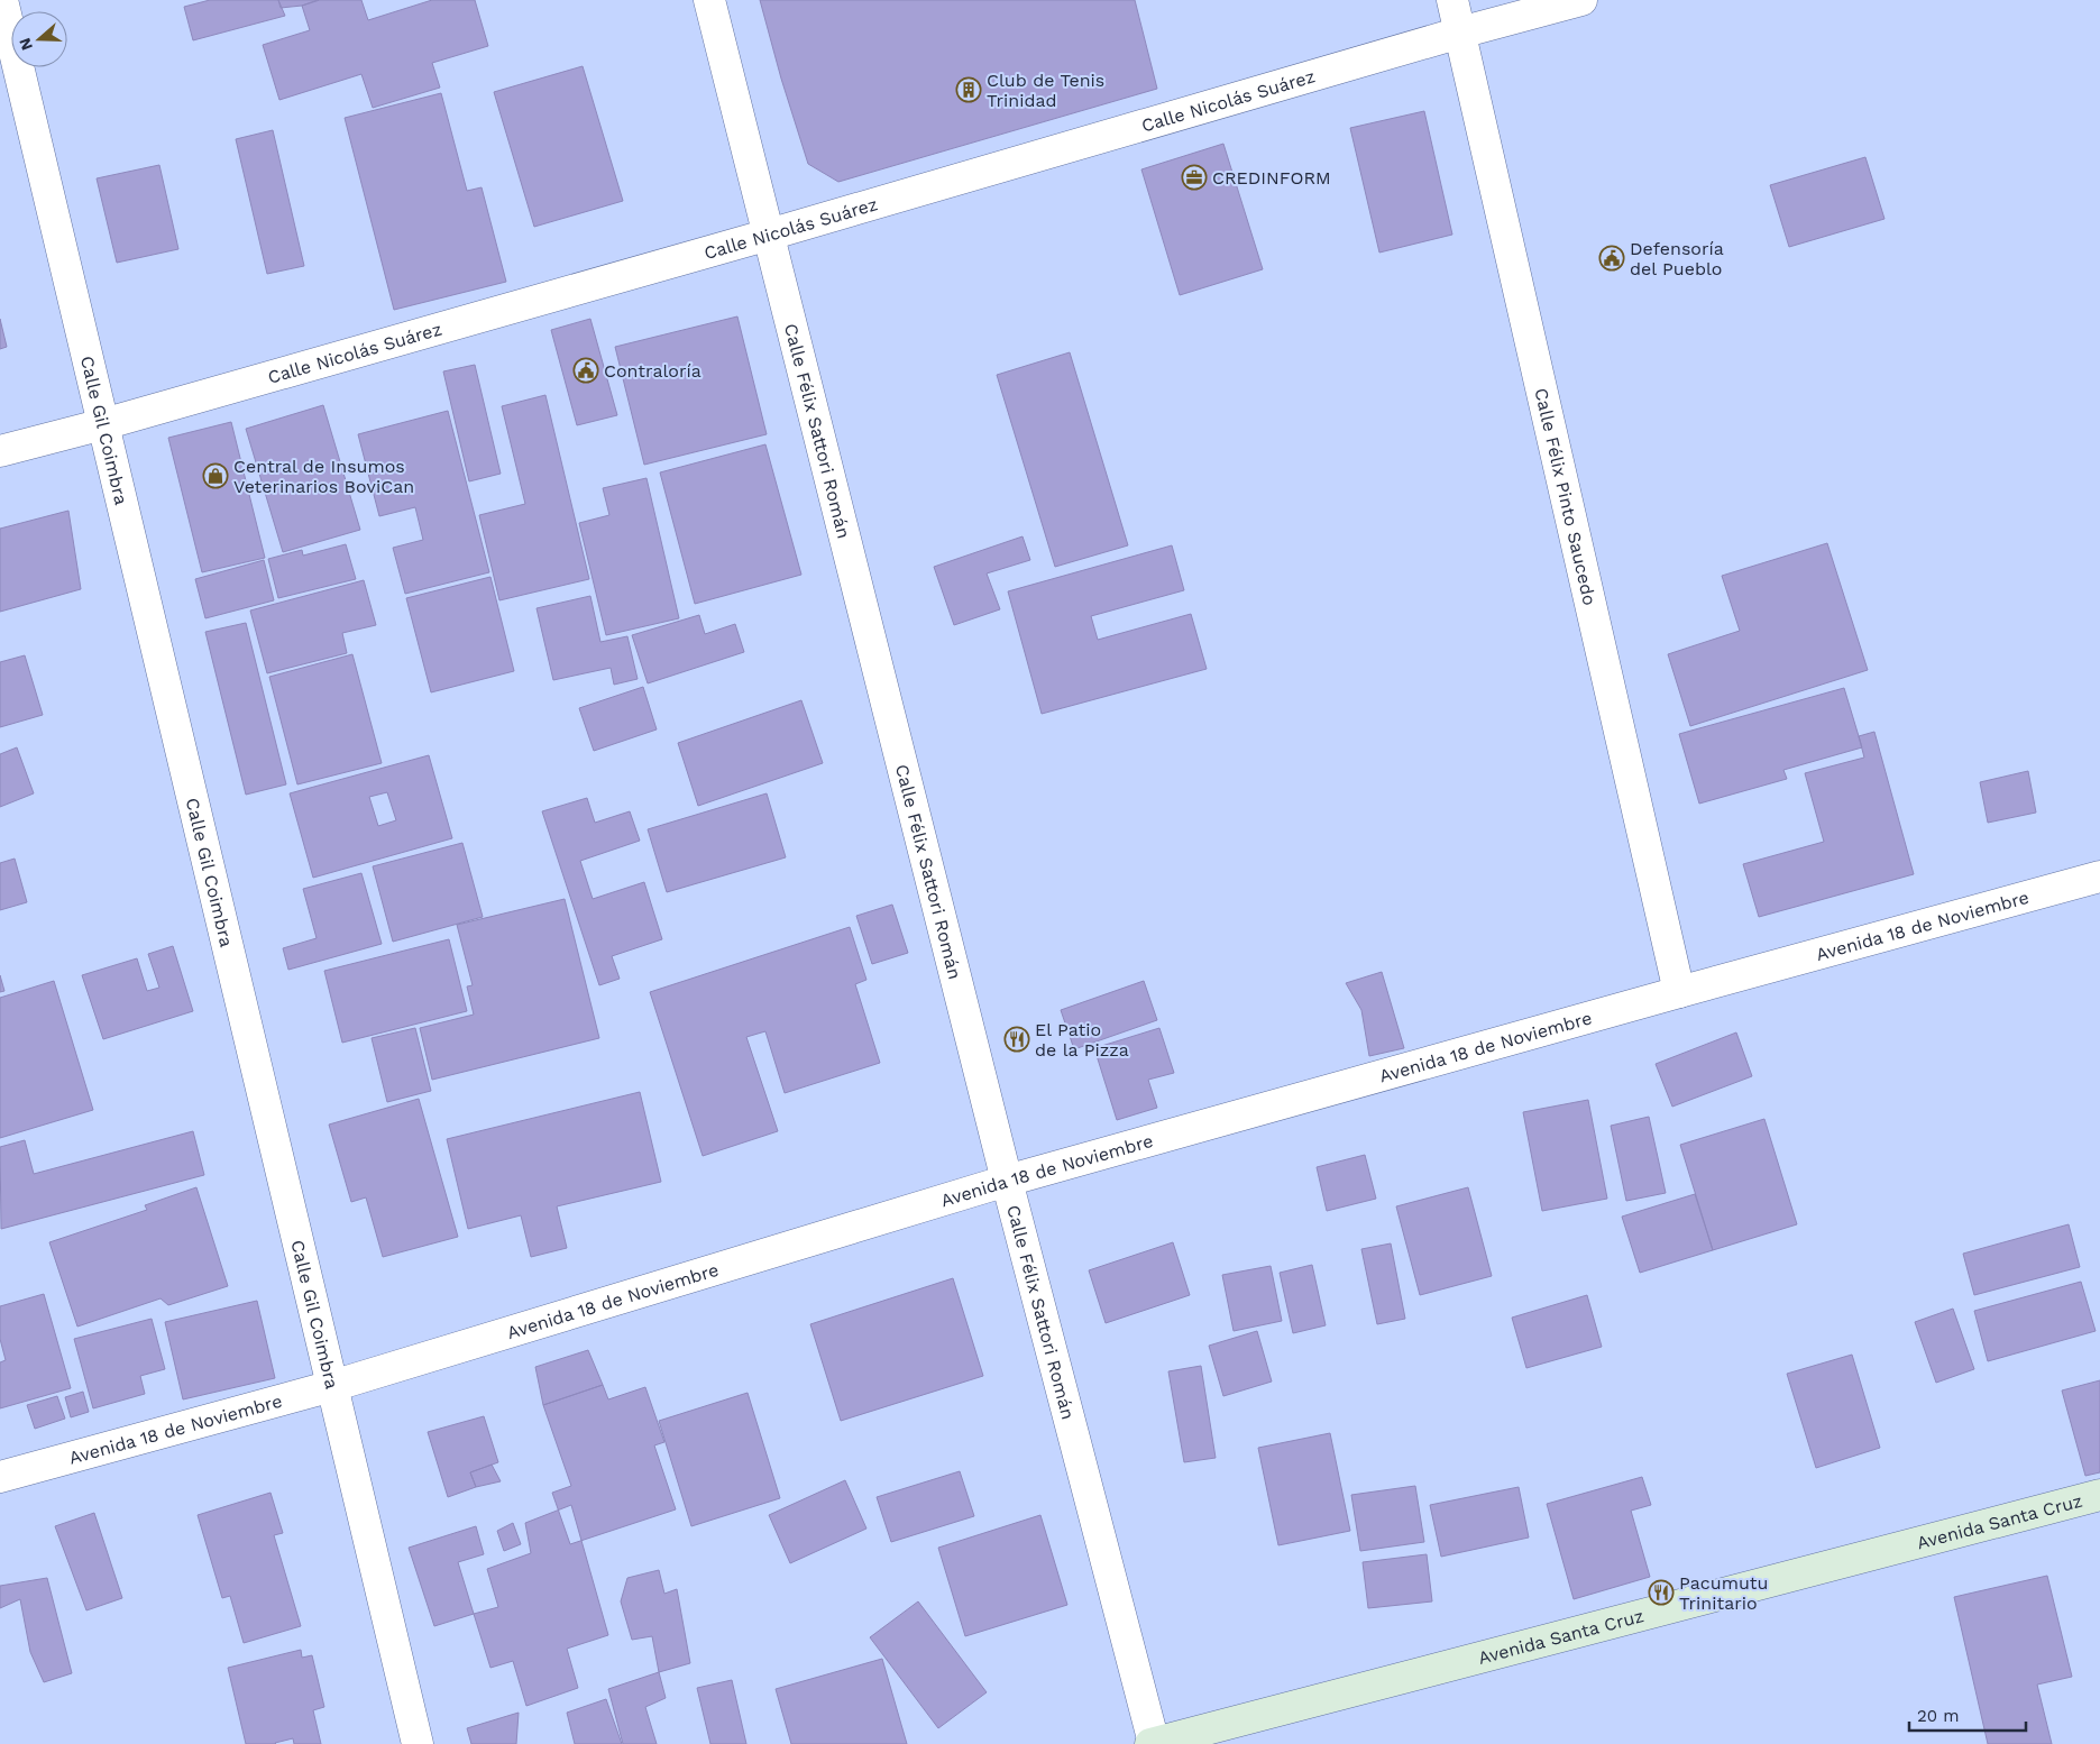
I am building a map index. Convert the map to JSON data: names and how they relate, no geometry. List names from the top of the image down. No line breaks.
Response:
{"streets":{"main road":["Avenida Santa Cruz"],"street":["Calle Nicolás Suárez","Calle Gil Coimbra","Calle Félix Sattori Román","Calle Félix Pinto Saucedo","Avenida 18 de Noviembre"]},"crossings":[["Calle Nicolás Suárez","Calle Gil Coimbra"],["Calle Nicolás Suárez","Calle Félix Sattori Román"],["Calle Nicolás Suárez","Calle Félix Pinto Saucedo"],["Calle Gil Coimbra","Avenida 18 de Noviembre"],["Calle Félix Sattori Román","Avenida 18 de Noviembre"],["Calle Félix Sattori Román","Avenida Santa Cruz"],["Calle Félix Pinto Saucedo","Avenida 18 de Noviembre"]],"places":{"building":["Club de Tenis Trinidad"],"office":["CREDINFORM"],"public building":["Defensoría del Pueblo","Contraloría"],"shop":["Central de Insumos Veterinarios BoviCan"],"restaurant":["El Patio de la Pizza","Pacumutu Trinitario"]},"scale_bar":"20 m","north":"left"}
